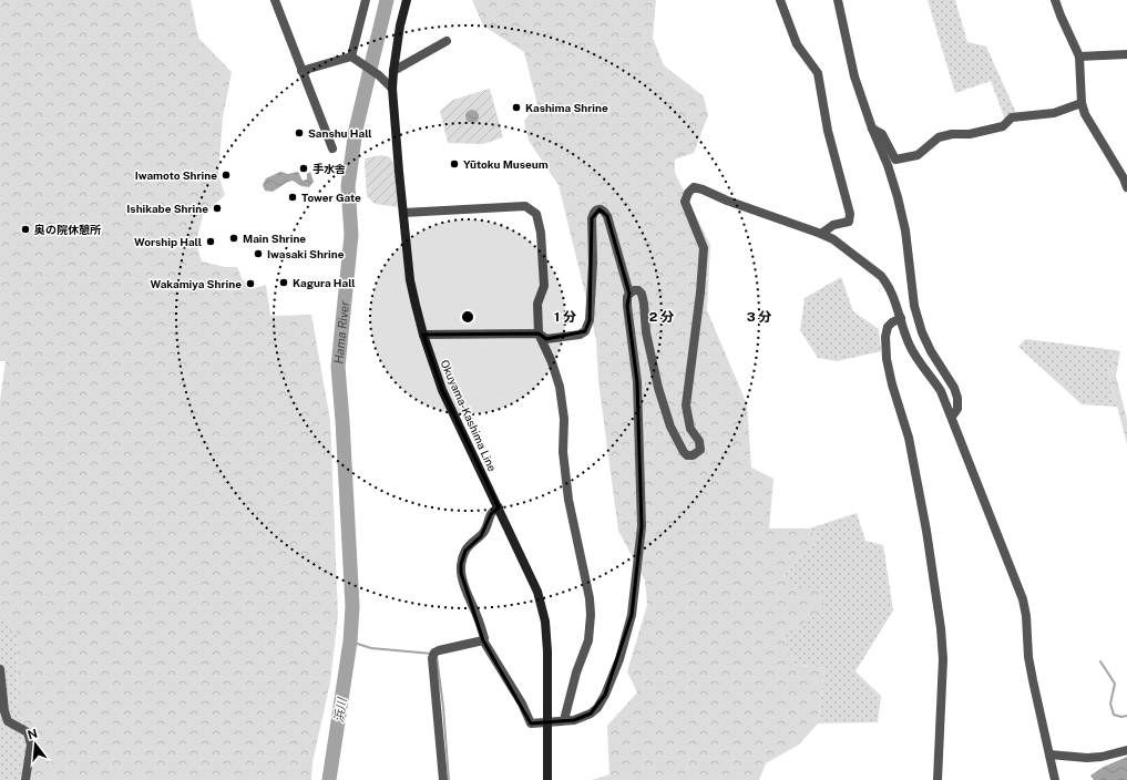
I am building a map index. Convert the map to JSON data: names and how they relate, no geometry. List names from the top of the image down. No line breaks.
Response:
{"streets":{"main road":["Okuyama-Kashima Line"]},"water":["Hama River","浜川"],"places":["Kashima Shrine","Sanshu Hall","Yūtoku Museum","手水舎","Iwamoto Shrine","Tower Gate","Ishikabe Shrine","奥の院休憩所","Main Shrine","Worship Hall","Iwasaki Shrine","Kagura Hall","Wakamiya Shrine"],"north":"top","rings":["1 分","2 分","3 分"]}
